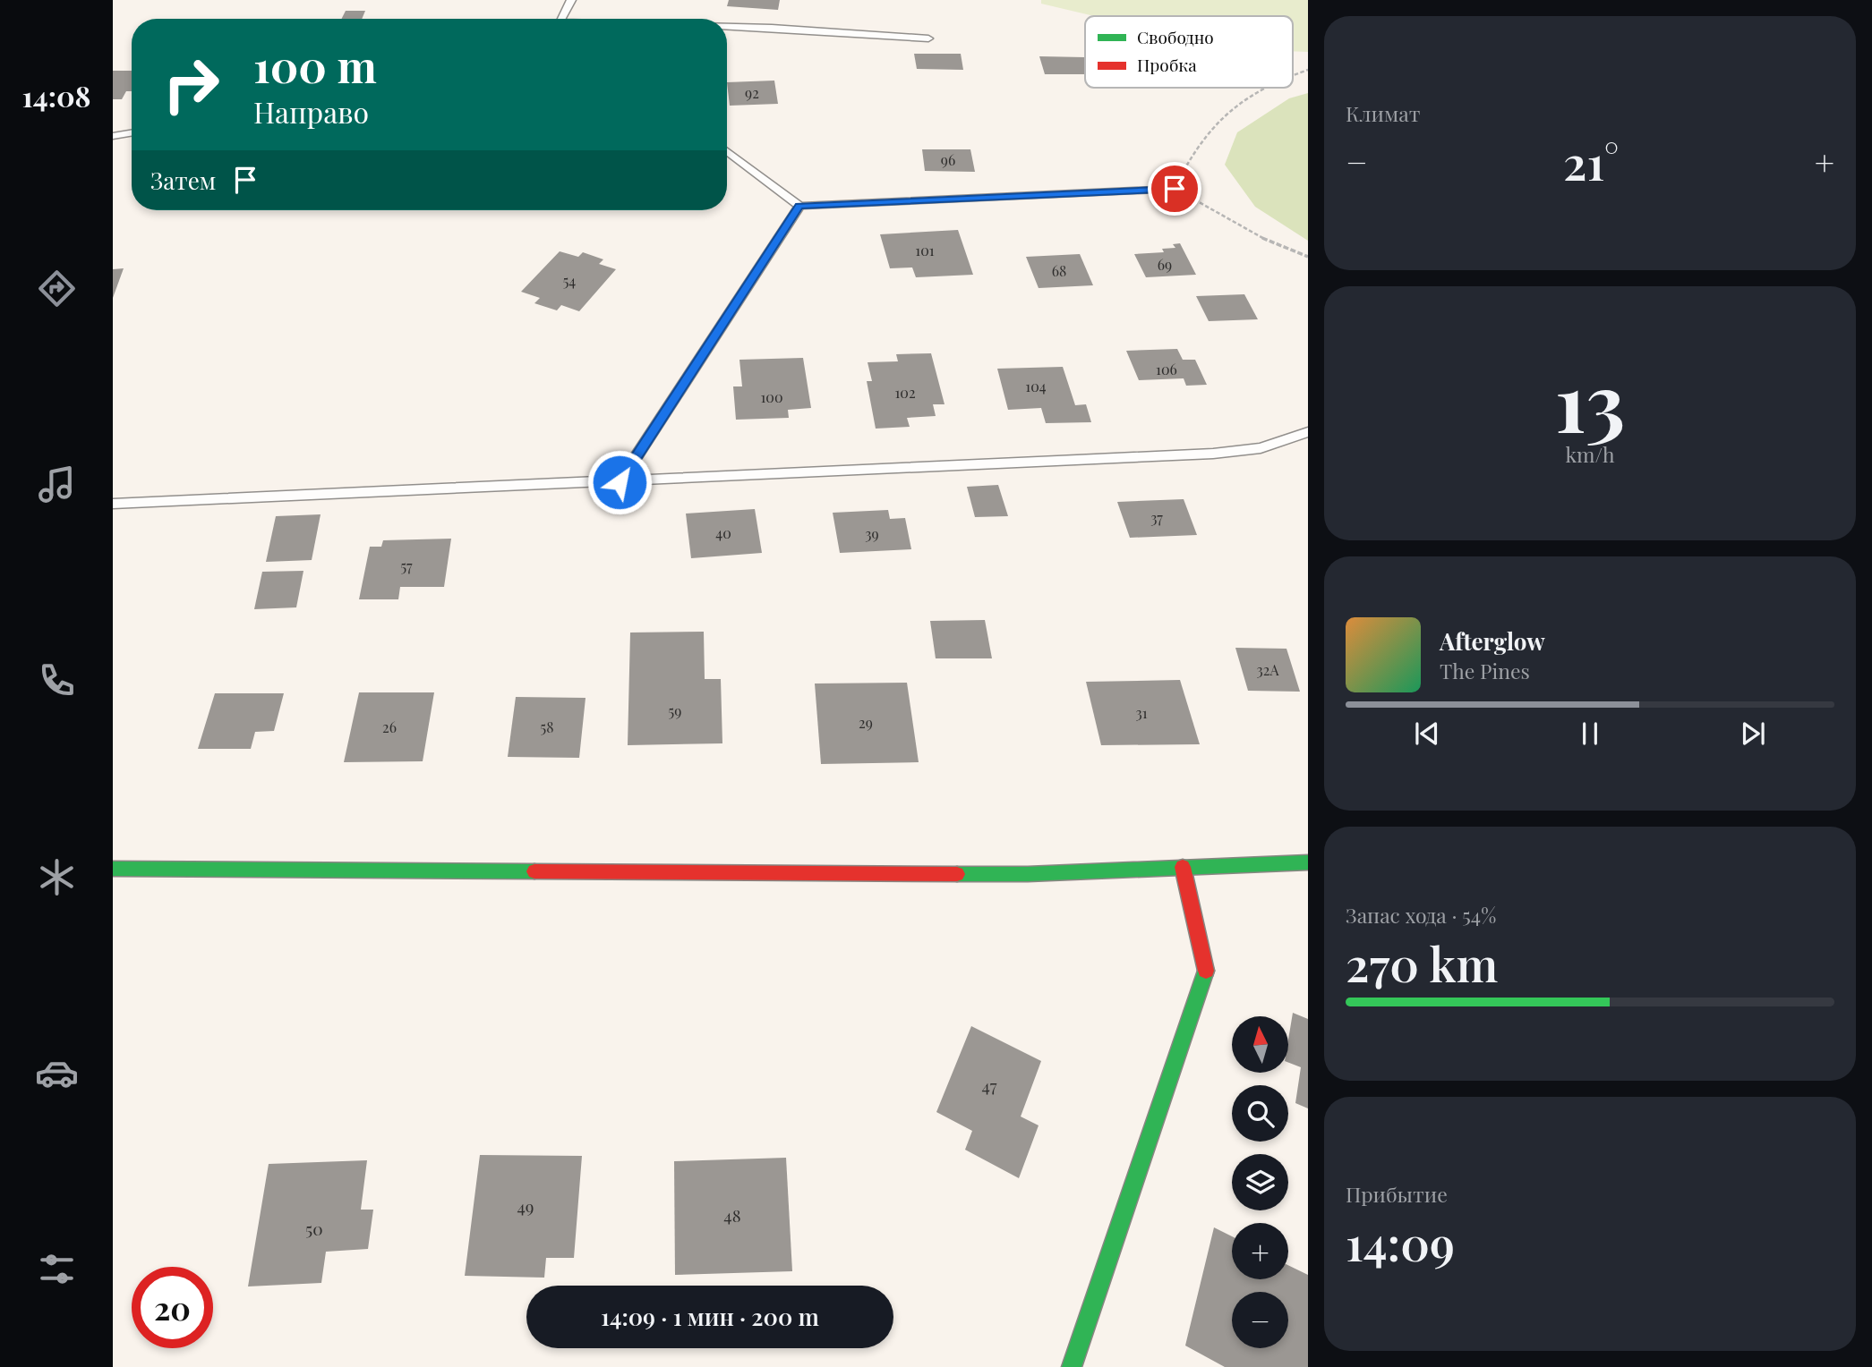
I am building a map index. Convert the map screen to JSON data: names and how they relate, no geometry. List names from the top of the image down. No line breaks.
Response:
{"house_numbers":["92","96","101","69","68","54","106","104","102","100","37","40","39","57","32А","59","31","29","26","58","47","49","48","50"],"legend":["Свободно","Пробка"],"north":"top","page":{"tabs":"14:08","tile":["Климат",["13","km/h"],["Запас хода · 54%","270 km"],["Прибытие","14:09"]],"turn":["100 m","Направо"],"heat":["−","21°","+"],"then":"Затем","song":["Afterglow","The Pines"],"map_buttons":["+","−"],"limit":"20","trip":"14:09 · 1 мин · 200 m"}}
